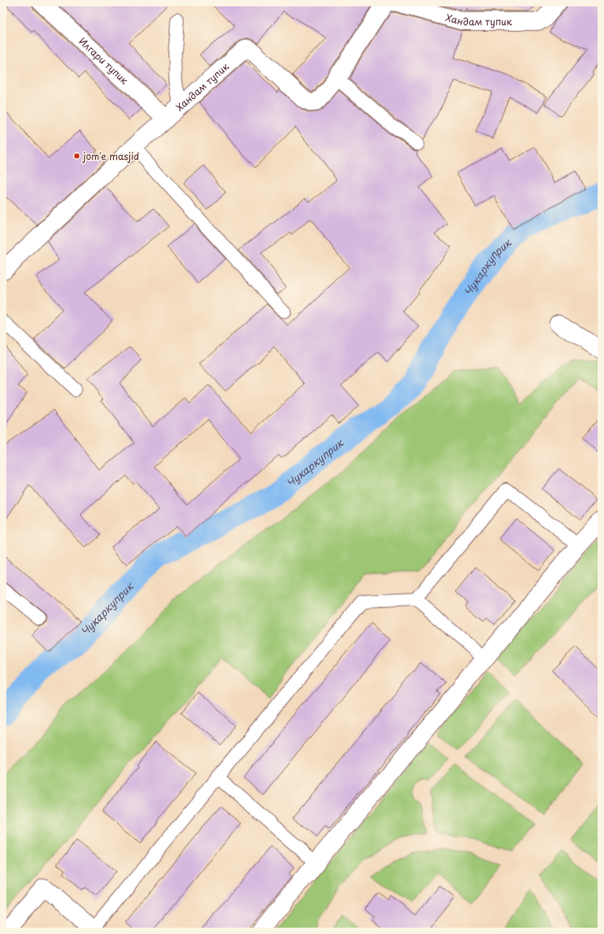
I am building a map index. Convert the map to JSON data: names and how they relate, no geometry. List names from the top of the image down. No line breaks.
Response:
{"streets":{"street":["Хандам тупик","Илгари тупик"]},"crossings":[["Хандам тупик","Илгари тупик"]],"water":["Чукаркуприк"],"places":["jom'e masjid"]}
